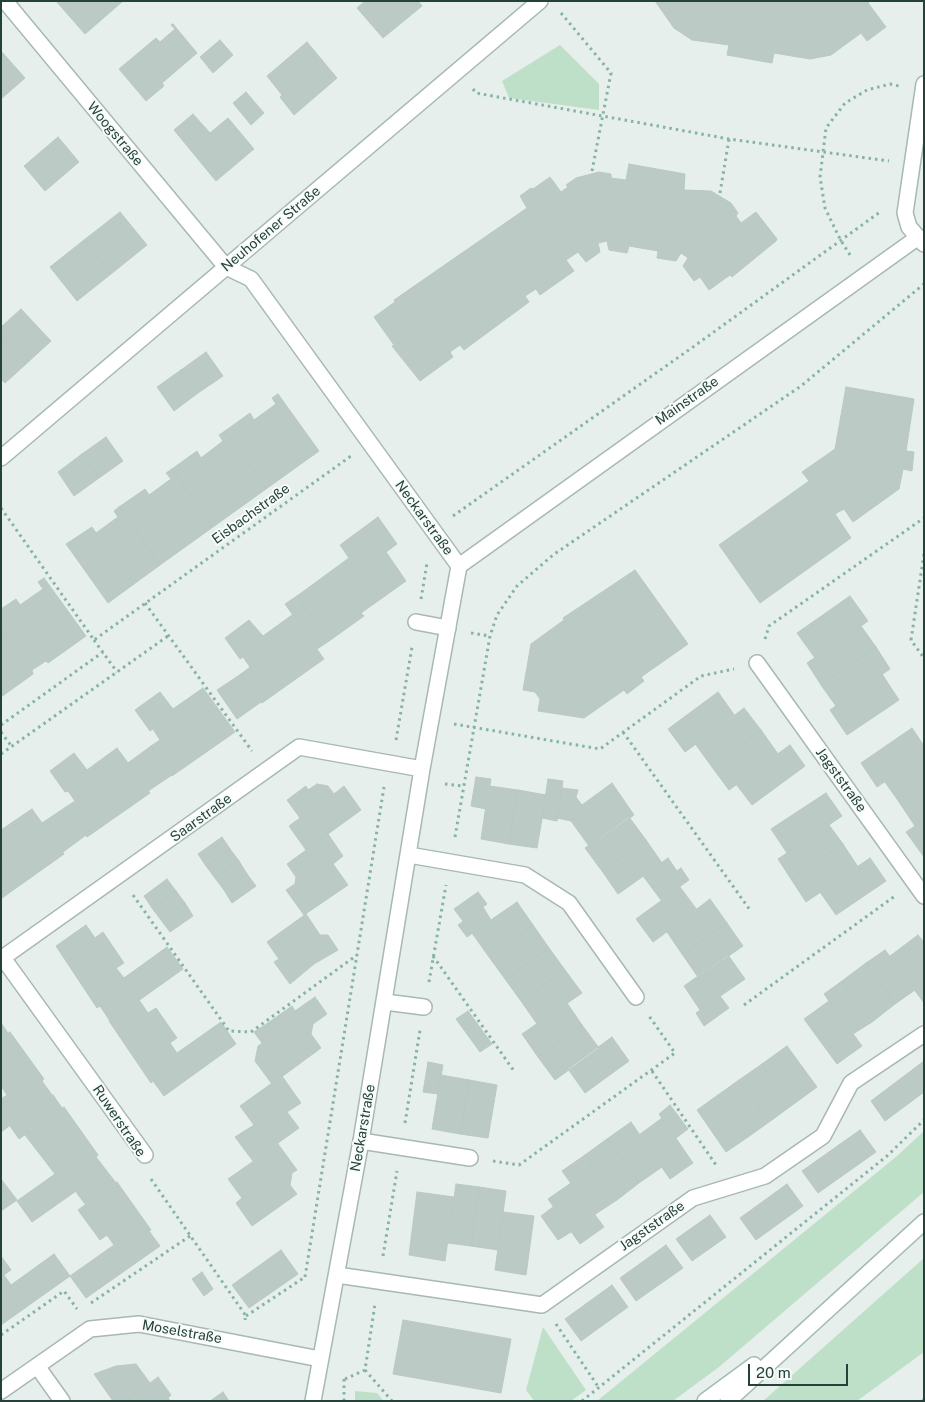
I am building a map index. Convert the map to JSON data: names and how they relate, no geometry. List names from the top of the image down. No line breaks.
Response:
{"streets":{"street":["Woogstraße","Neuhofener Straße","Mainstraße","Neckarstraße","Jagststraße","Saarstraße","Ruwerstraße","Moselstraße"],"path":["Eisbachstraße"]},"crossings":[["Woogstraße","Neuhofener Straße"],["Woogstraße","Neckarstraße"],["Neuhofener Straße","Neckarstraße"],["Mainstraße","Neckarstraße"],["Eisbachstraße","Neckarstraße"],["Neckarstraße","Saarstraße"],["Neckarstraße","Moselstraße"],["Saarstraße","Ruwerstraße"]],"scale_bar":"20 m"}
